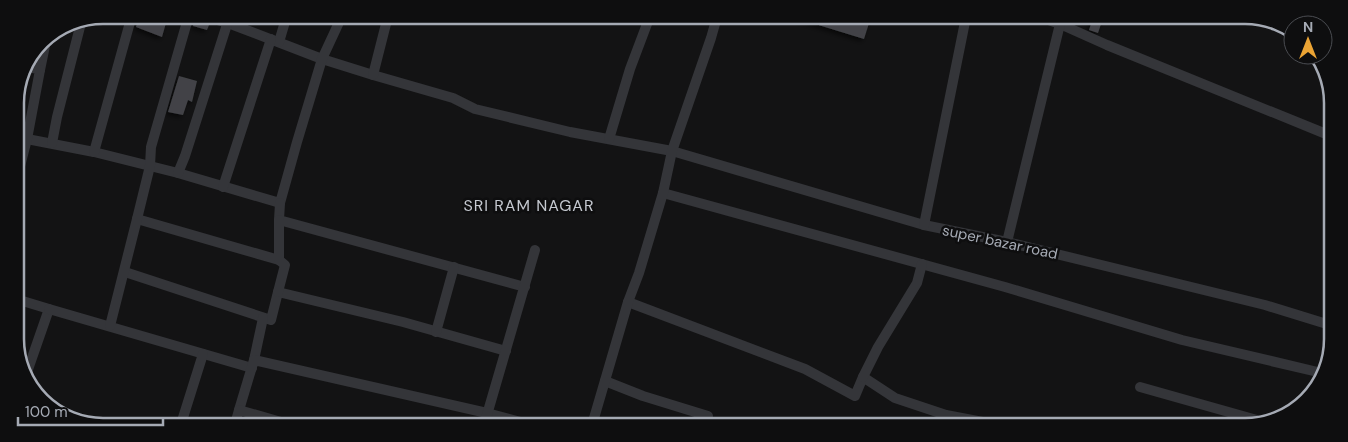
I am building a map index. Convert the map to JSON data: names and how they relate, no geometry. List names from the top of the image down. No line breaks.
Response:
{"streets":{"street":["super bazar road"]},"districts":["SRI RAM NAGAR"],"scale_bar":"100 m","north":"top"}
